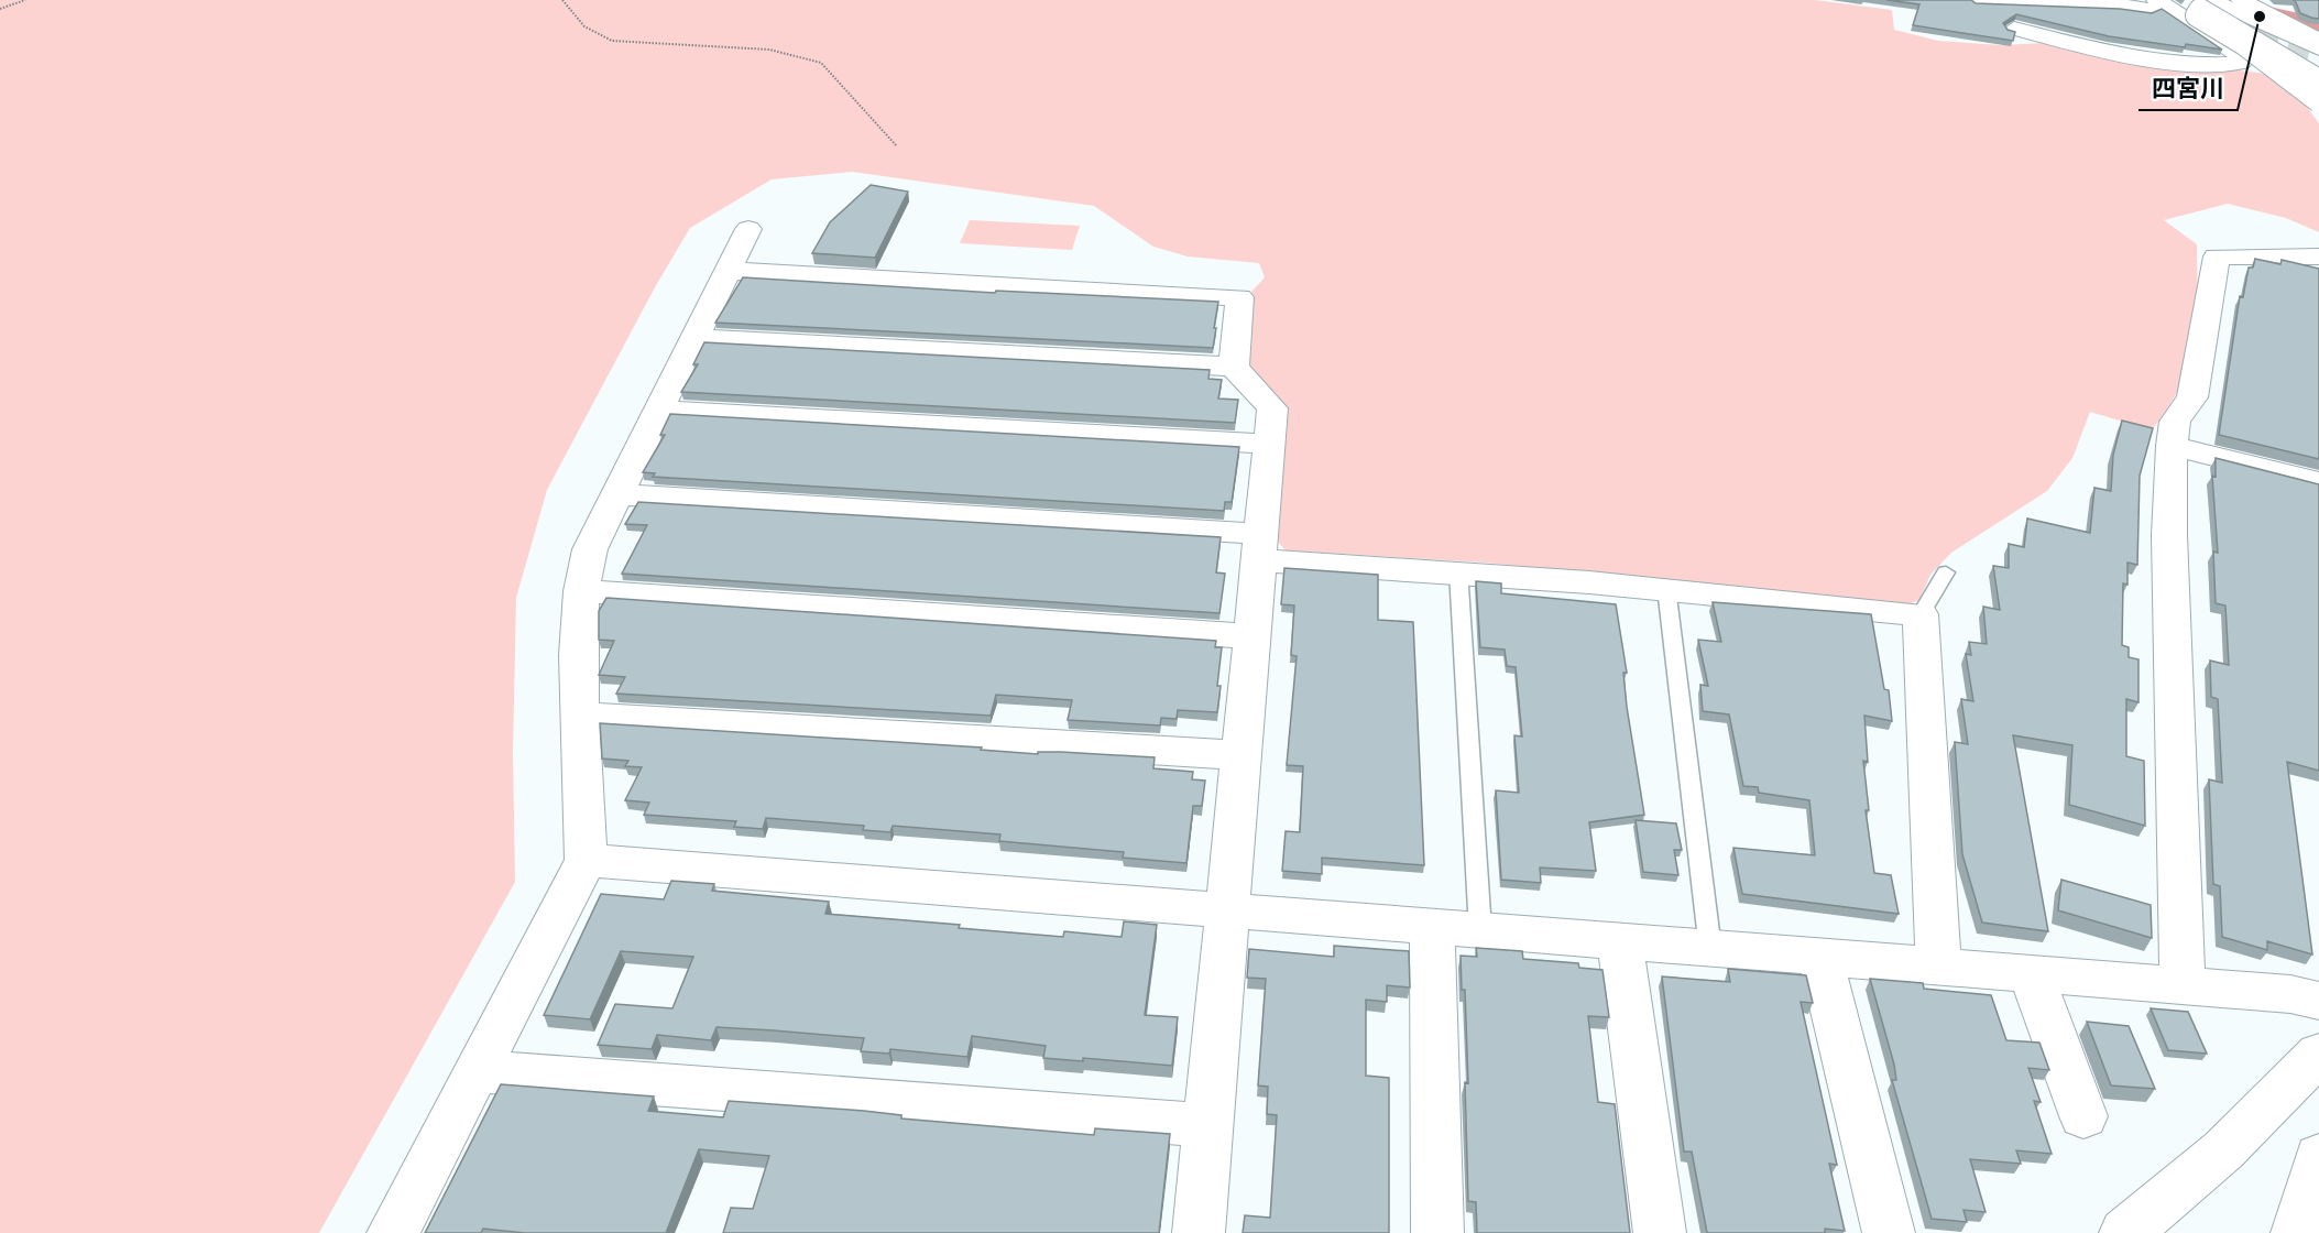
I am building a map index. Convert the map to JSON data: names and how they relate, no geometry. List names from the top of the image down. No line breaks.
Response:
{"places":["四宮川"]}
